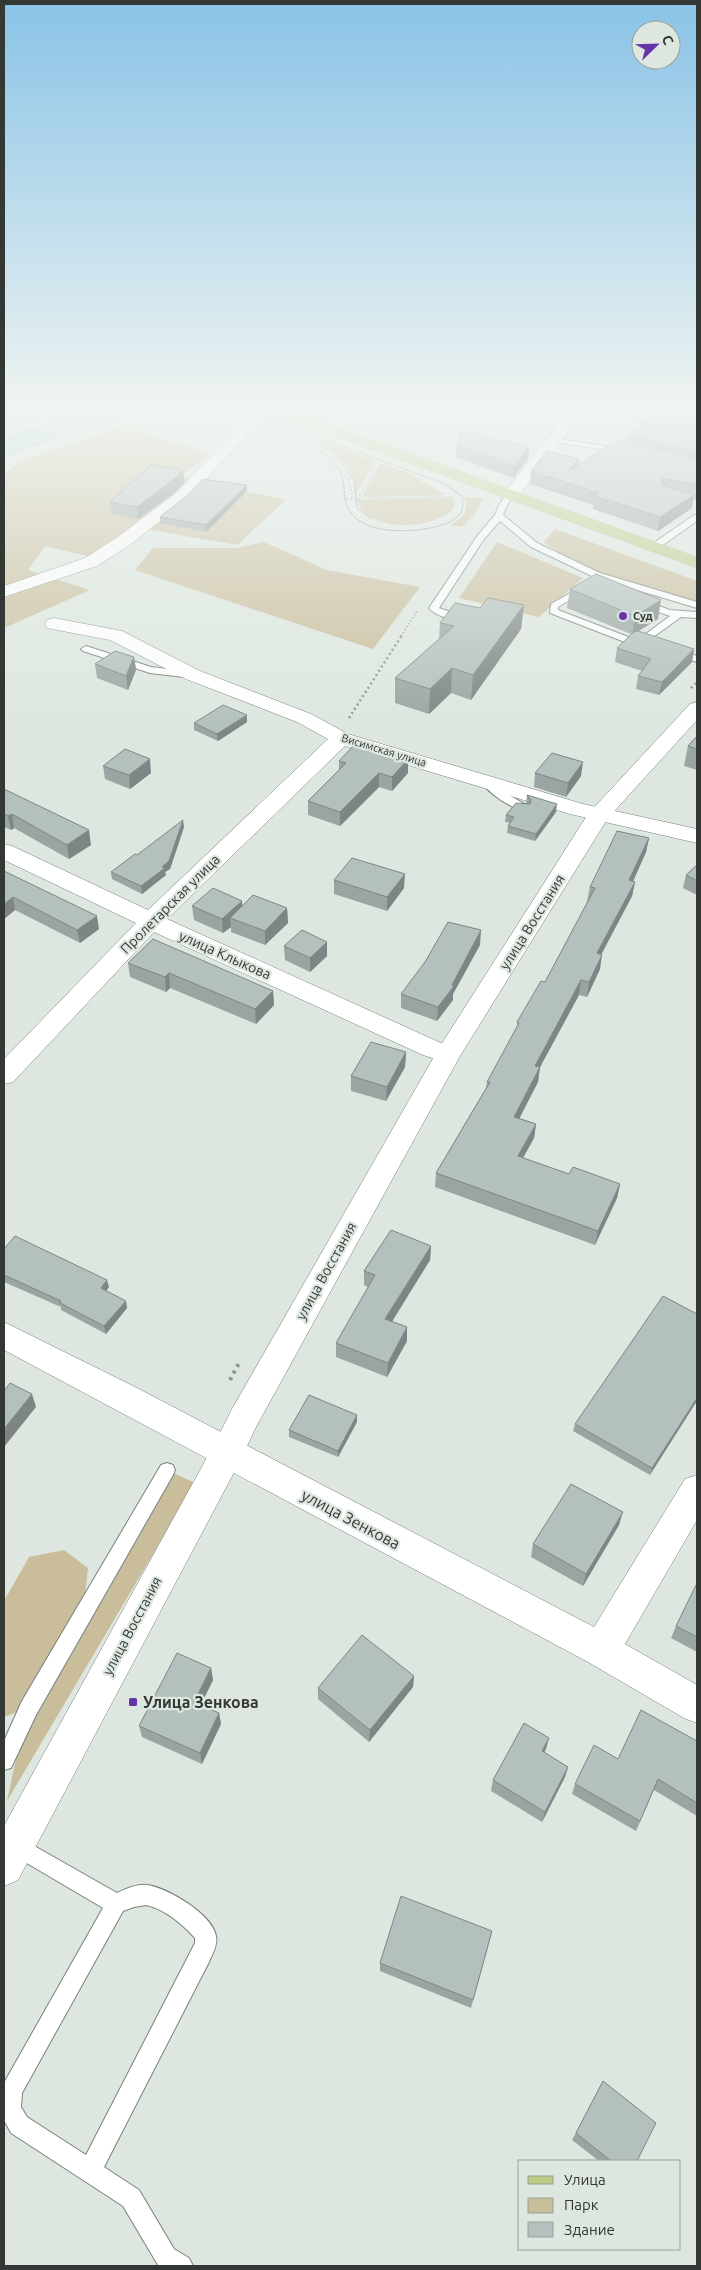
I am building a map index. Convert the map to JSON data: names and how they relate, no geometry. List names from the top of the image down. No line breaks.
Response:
{"streets":{"street":["Висимская улица","Пролетарская улица","улица Восстания","улица Клыкова","улица Зенкова"]},"crossings":[["Висимская улица","Пролетарская улица"],["Висимская улица","улица Восстания"],["Пролетарская улица","улица Клыкова"],["улица Восстания","улица Клыкова"],["улица Восстания","улица Зенкова"]],"places":{"other":["Суд"],"transit":["Улица Зенкова"]},"legend":["Улица","Парк","Здание"],"north":"top right"}
